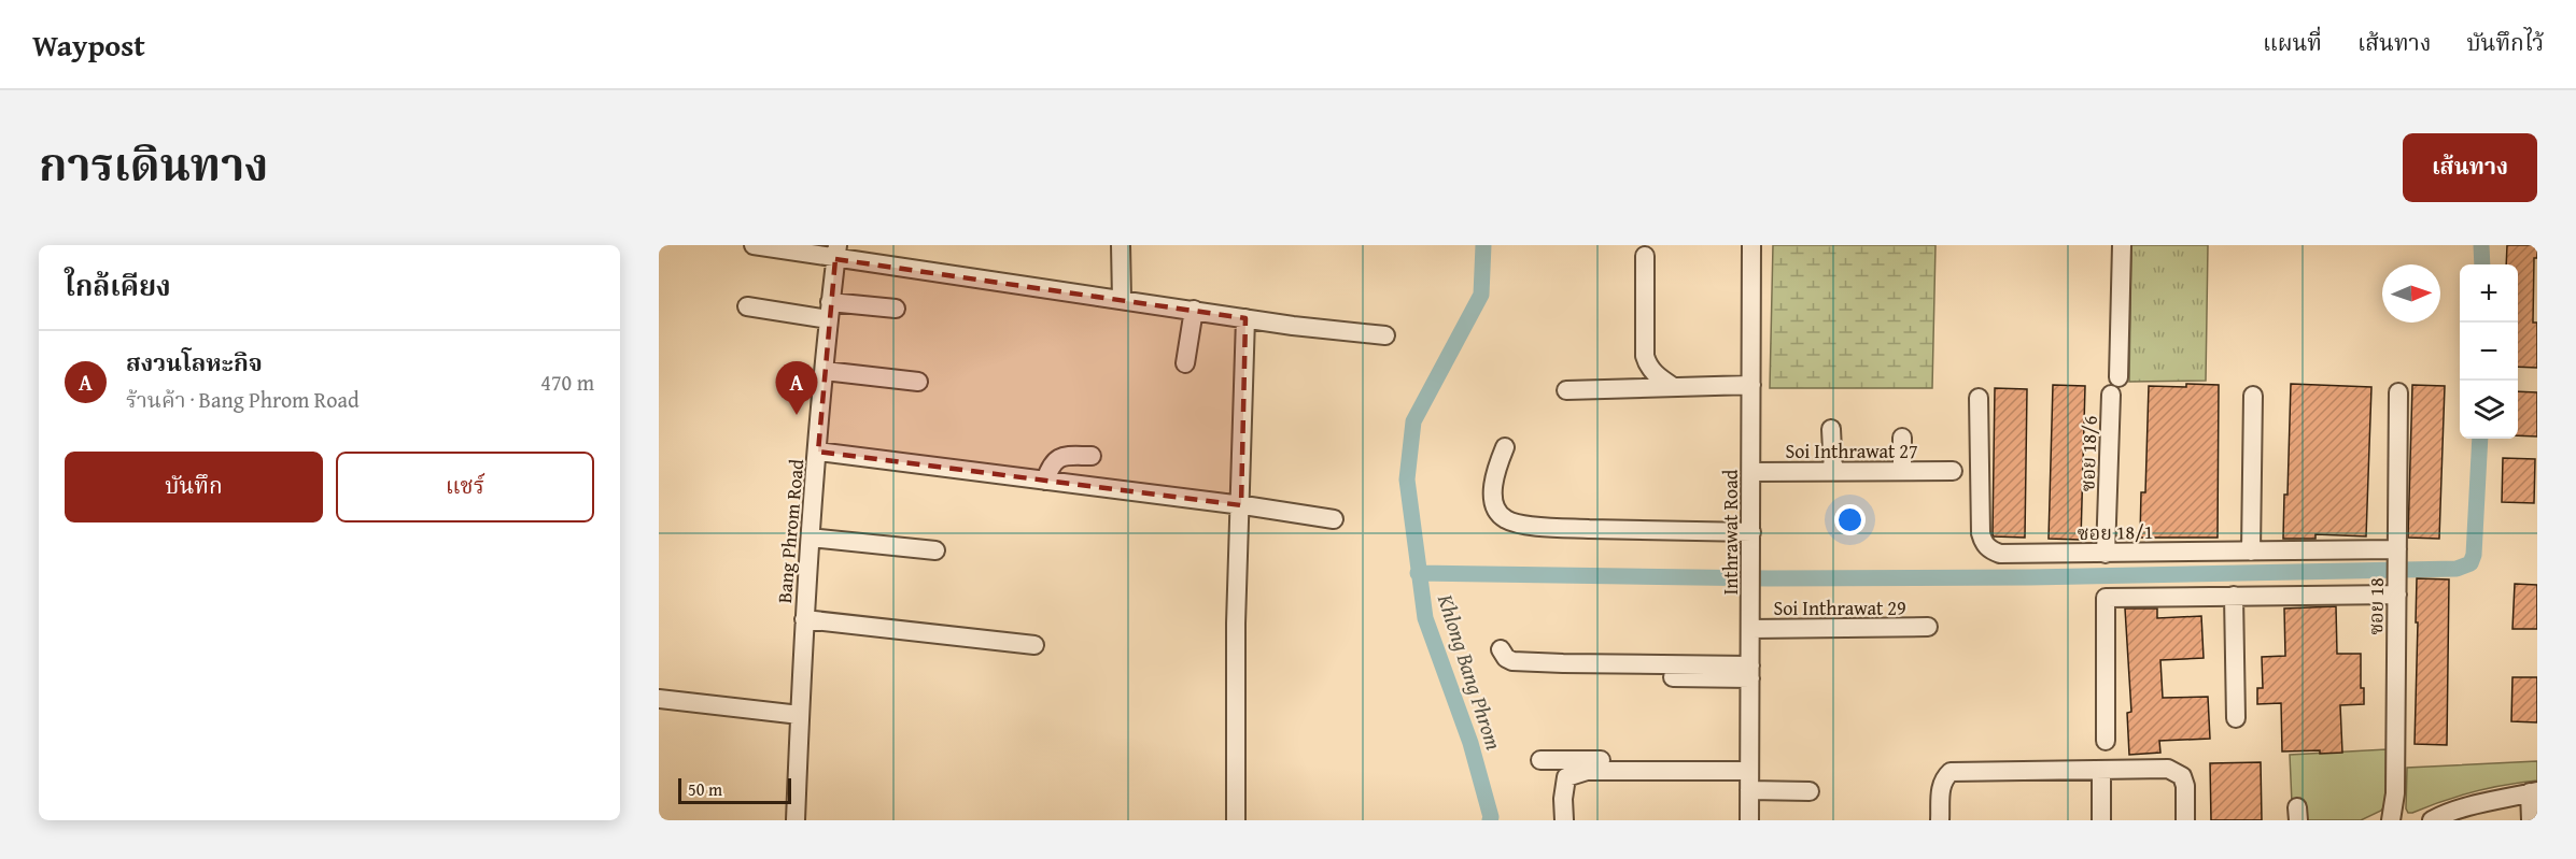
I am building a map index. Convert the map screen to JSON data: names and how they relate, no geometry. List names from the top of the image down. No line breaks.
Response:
{"streets":{"street":["Soi Inthrawat 27","ซอย 18/6","Bang Phrom Road","Inthrawat Road","ซอย 18/1","ซอย 18","Soi Inthrawat 29"]},"crossings":[["Soi Inthrawat 27","Inthrawat Road"],["ซอย 18/6","ซอย 18/1"],["Inthrawat Road","Soi Inthrawat 29"],["ซอย 18/1","ซอย 18"]],"water":["Khlong Bang Phrom"],"scale_bar":"50 m","north":"right","page":{"header":"Waypost","nav":["แผนที่","เส้นทาง","บันทึกไว้"],"title":"การเดินทาง","buttons":["เส้นทาง",["บันทึก","แชร์"]],"heading":"ใกล้เคียง","map_buttons":["+","−"],"list":[{"mark":"A","name":"สงวนโลหะกิจ","note":"ร้านค้า · Bang Phrom Road","value":"470 m"}],"pins":"A","scale":"50 m"}}
